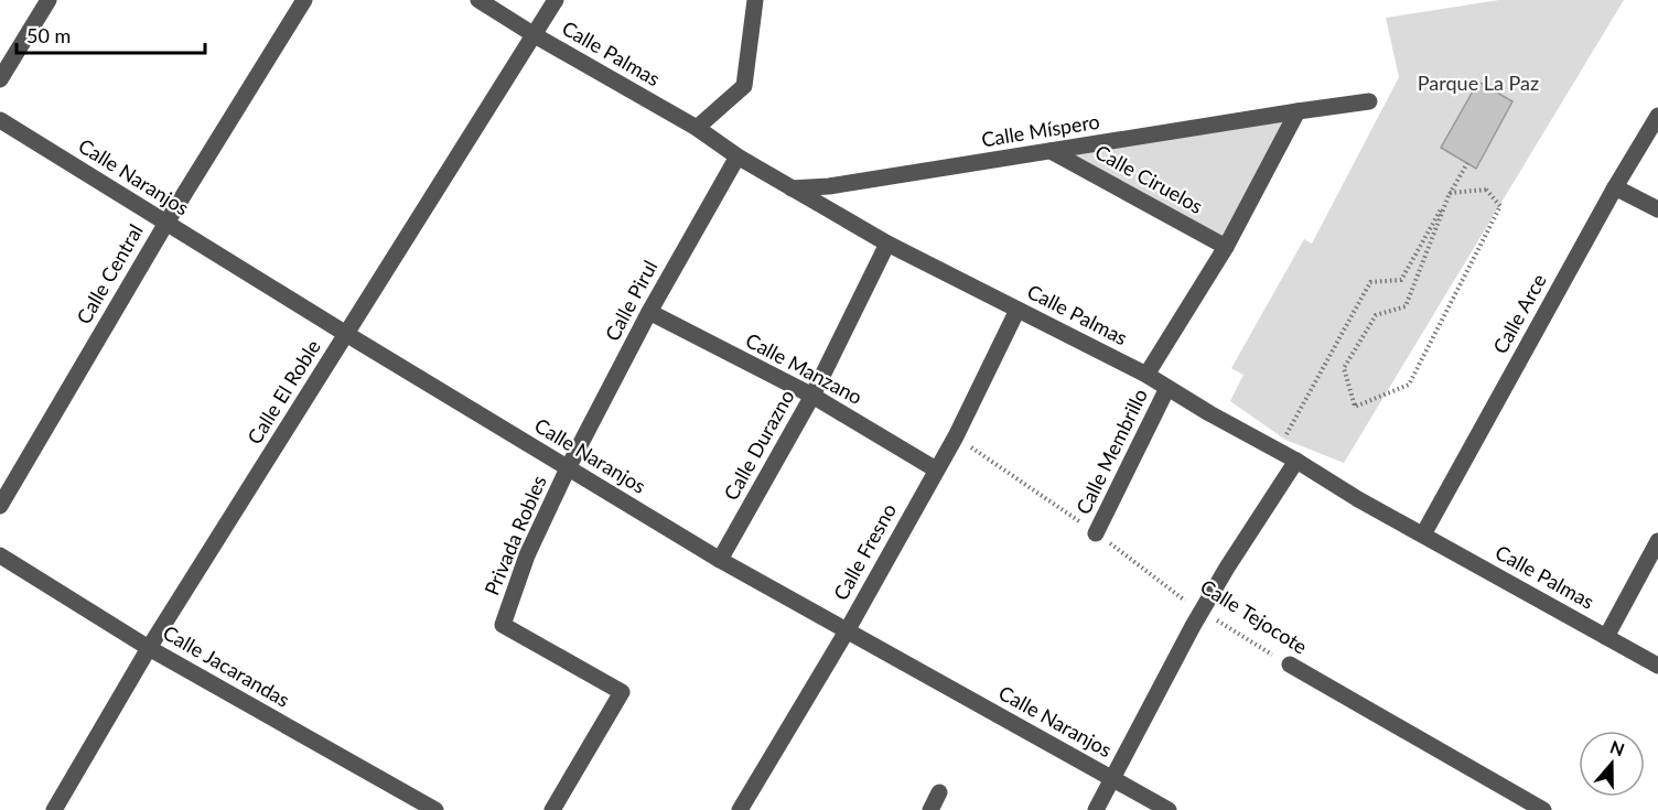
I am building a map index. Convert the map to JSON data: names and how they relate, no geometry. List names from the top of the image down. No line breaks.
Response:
{"streets":{"street":["Calle Palmas","Calle Míspero","Calle Naranjos","Calle Ciruelos","Calle Central","Calle Pirul","Calle Arce","Calle Manzano","Calle El Roble","Calle Durazno","Calle Membrillo","Privada Robles","Calle Fresno","Calle Tejocote","Calle Jacarandas"]},"crossings":[["Calle Palmas","Calle Míspero"],["Calle Palmas","Calle Pirul"],["Calle Palmas","Calle Arce"],["Calle Palmas","Calle El Roble"],["Calle Palmas","Calle Durazno"],["Calle Palmas","Calle Membrillo"],["Calle Palmas","Calle Fresno"],["Calle Míspero","Calle Ciruelos"],["Calle Naranjos","Calle Central"],["Calle Naranjos","Calle Pirul"],["Calle Naranjos","Calle El Roble"],["Calle Naranjos","Calle Durazno"],["Calle Naranjos","Privada Robles"],["Calle Naranjos","Calle Fresno"],["Calle Pirul","Calle Manzano"],["Calle Pirul","Privada Robles"],["Calle Manzano","Calle Durazno"],["Calle Manzano","Calle Fresno"],["Calle El Roble","Calle Jacarandas"],["Calle Membrillo","Calle Tejocote"],["Calle Fresno","Calle Tejocote"]],"parks":["Parque La Paz"],"scale_bar":"50 m","north":"top"}
